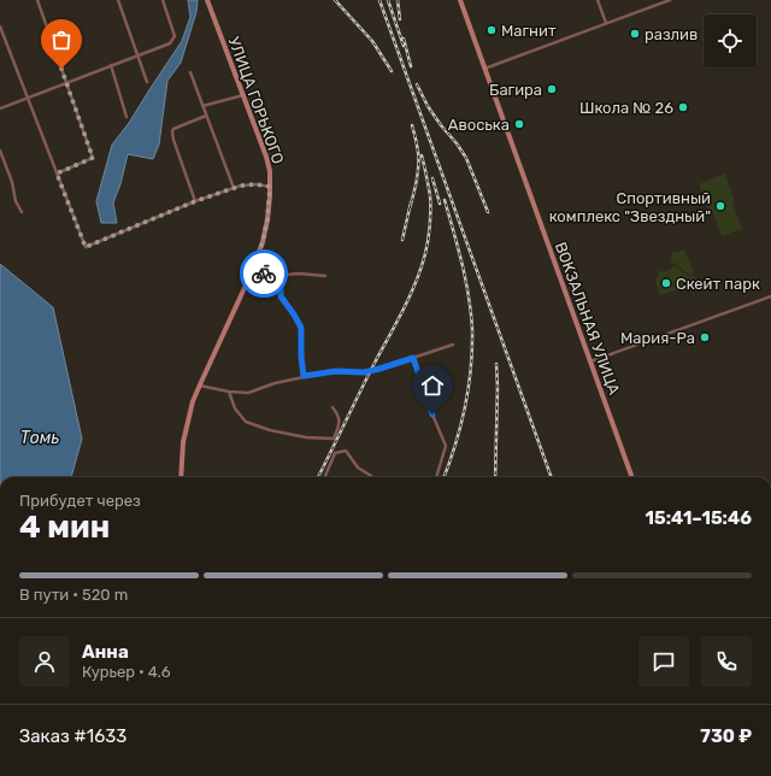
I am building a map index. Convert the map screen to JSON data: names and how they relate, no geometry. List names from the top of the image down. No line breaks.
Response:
{"streets":{"main road":["УЛИЦА ГОРЬКОГО","ВОКЗАЛЬНАЯ УЛИЦА"]},"water":["Томь"],"places":["Магнит","разлив","Багира","Школа № 26","Авоська","Спортивный комплекс \"Звездный\"","Скейт парк","Мария-Ра"],"page":{"heading":["4 мин","Прибудет через","15:41–15:46"],"panel":["Анна","Курьер · 4.6","Заказ #1633","730 ₽"],"bar":"В пути · 520 m"}}
